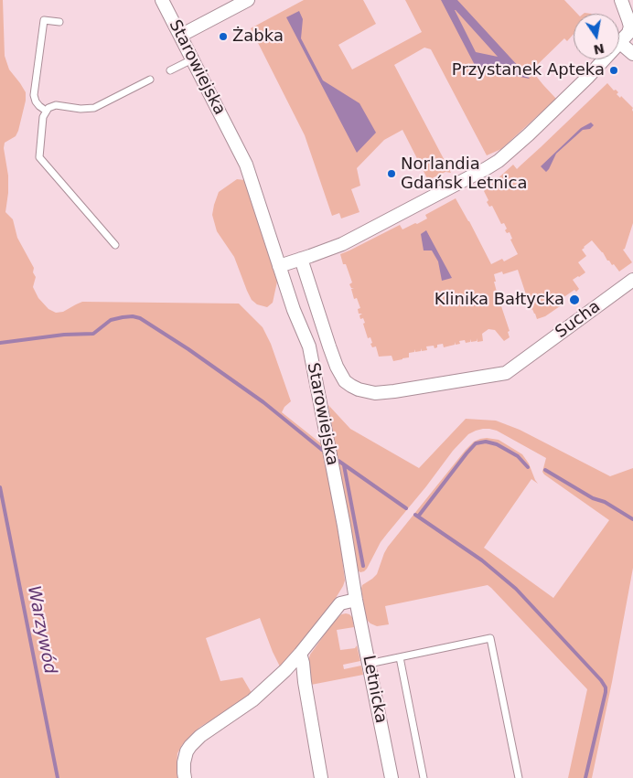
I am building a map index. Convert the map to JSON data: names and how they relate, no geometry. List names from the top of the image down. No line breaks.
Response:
{"streets":{"street":["Starowiejska","Sucha","Letnicka"]},"crossings":[["Starowiejska","Sucha"],["Starowiejska","Letnicka"]],"water":["Warzywód"],"places":["Żabka","Przystanek Apteka","Norlandia Gdańsk Letnica","Klinika Bałtycka"],"north":"bottom"}
